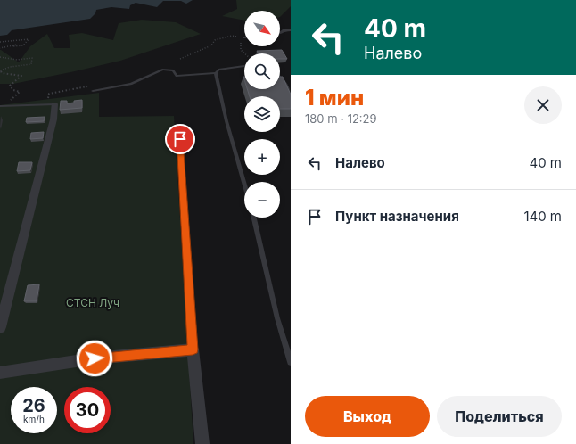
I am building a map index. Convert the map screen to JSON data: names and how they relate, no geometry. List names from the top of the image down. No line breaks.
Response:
{"parks":["СТСН Луч"],"north":"bottom right","page":{"turn":["40 m","Налево"],"map_buttons":["+","−"],"heading":["1 мин","180 m · 12:29"],"list":[{"name":"Налево","value":"40 m"},{"name":"Пункт назначения","value":"140 m"}],"speed":"26 km/h","limit":"30","buttons":["Выход","Поделиться"]}}
